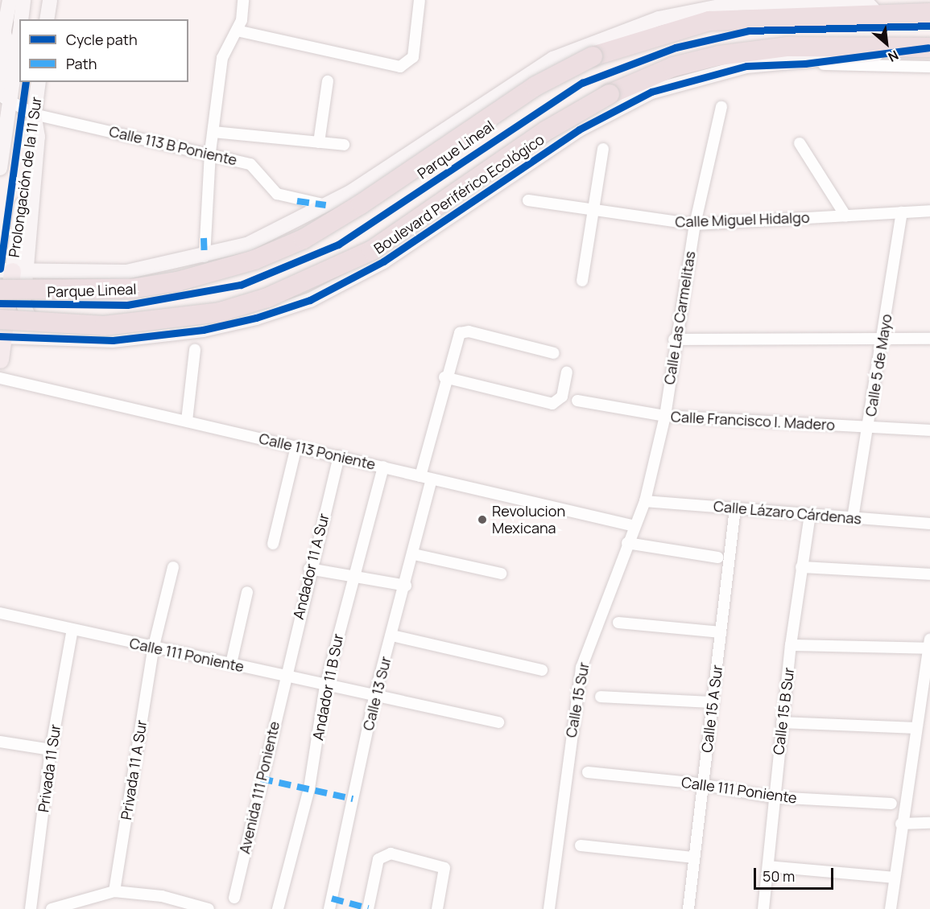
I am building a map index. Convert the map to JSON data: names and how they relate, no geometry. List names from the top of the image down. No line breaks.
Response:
{"streets":{"highway":["Boulevard Periférico Ecológico"],"main road":["Prolongación de la 11 Sur"],"street":["Calle 113 B Poniente","Calle Miguel Hidalgo","Calle Las Carmelitas","Calle 5 de Mayo","Calle Francisco I. Madero","Calle 113 Poniente","Calle Lázaro Cárdenas","Andador 11 A Sur","Calle 111 Poniente","Andador 11 B Sur","Calle 13 Sur","Calle 15 Sur","Calle 15 A Sur","Calle 15 B Sur","Privada 11 Sur","Privada 11 A Sur","Avenida 111 Poniente"],"cycle path":["Parque Lineal"]},"crossings":[["Calle 113 B Poniente","Prolongación de la 11 Sur"],["Prolongación de la 11 Sur","Boulevard Periférico Ecológico"],["Calle Miguel Hidalgo","Calle Las Carmelitas"],["Calle Miguel Hidalgo","Calle 5 de Mayo"],["Calle Las Carmelitas","Calle Francisco I. Madero"],["Calle Las Carmelitas","Calle Lázaro Cárdenas"],["Calle Las Carmelitas","Calle 15 Sur"],["Calle 5 de Mayo","Calle Francisco I. Madero"],["Calle 5 de Mayo","Calle Lázaro Cárdenas"],["Calle 113 Poniente","Andador 11 A Sur"],["Calle 113 Poniente","Andador 11 B Sur"],["Calle 113 Poniente","Calle 13 Sur"],["Calle 113 Poniente","Calle 15 Sur"],["Calle Lázaro Cárdenas","Calle 15 Sur"],["Calle Lázaro Cárdenas","Calle 15 A Sur"],["Calle Lázaro Cárdenas","Calle 15 B Sur"],["Andador 11 A Sur","Calle 111 Poniente"],["Andador 11 A Sur","Avenida 111 Poniente"],["Calle 111 Poniente","Andador 11 B Sur"],["Calle 111 Poniente","Calle 13 Sur"],["Calle 111 Poniente","Calle 15 A Sur"],["Calle 111 Poniente","Calle 15 B Sur"],["Calle 111 Poniente","Privada 11 Sur"],["Calle 111 Poniente","Privada 11 A Sur"],["Calle 111 Poniente","Avenida 111 Poniente"]],"places":["Revolucion Mexicana"],"legend":["Cycle path","Path"],"scale_bar":"50 m","north":"bottom right"}
